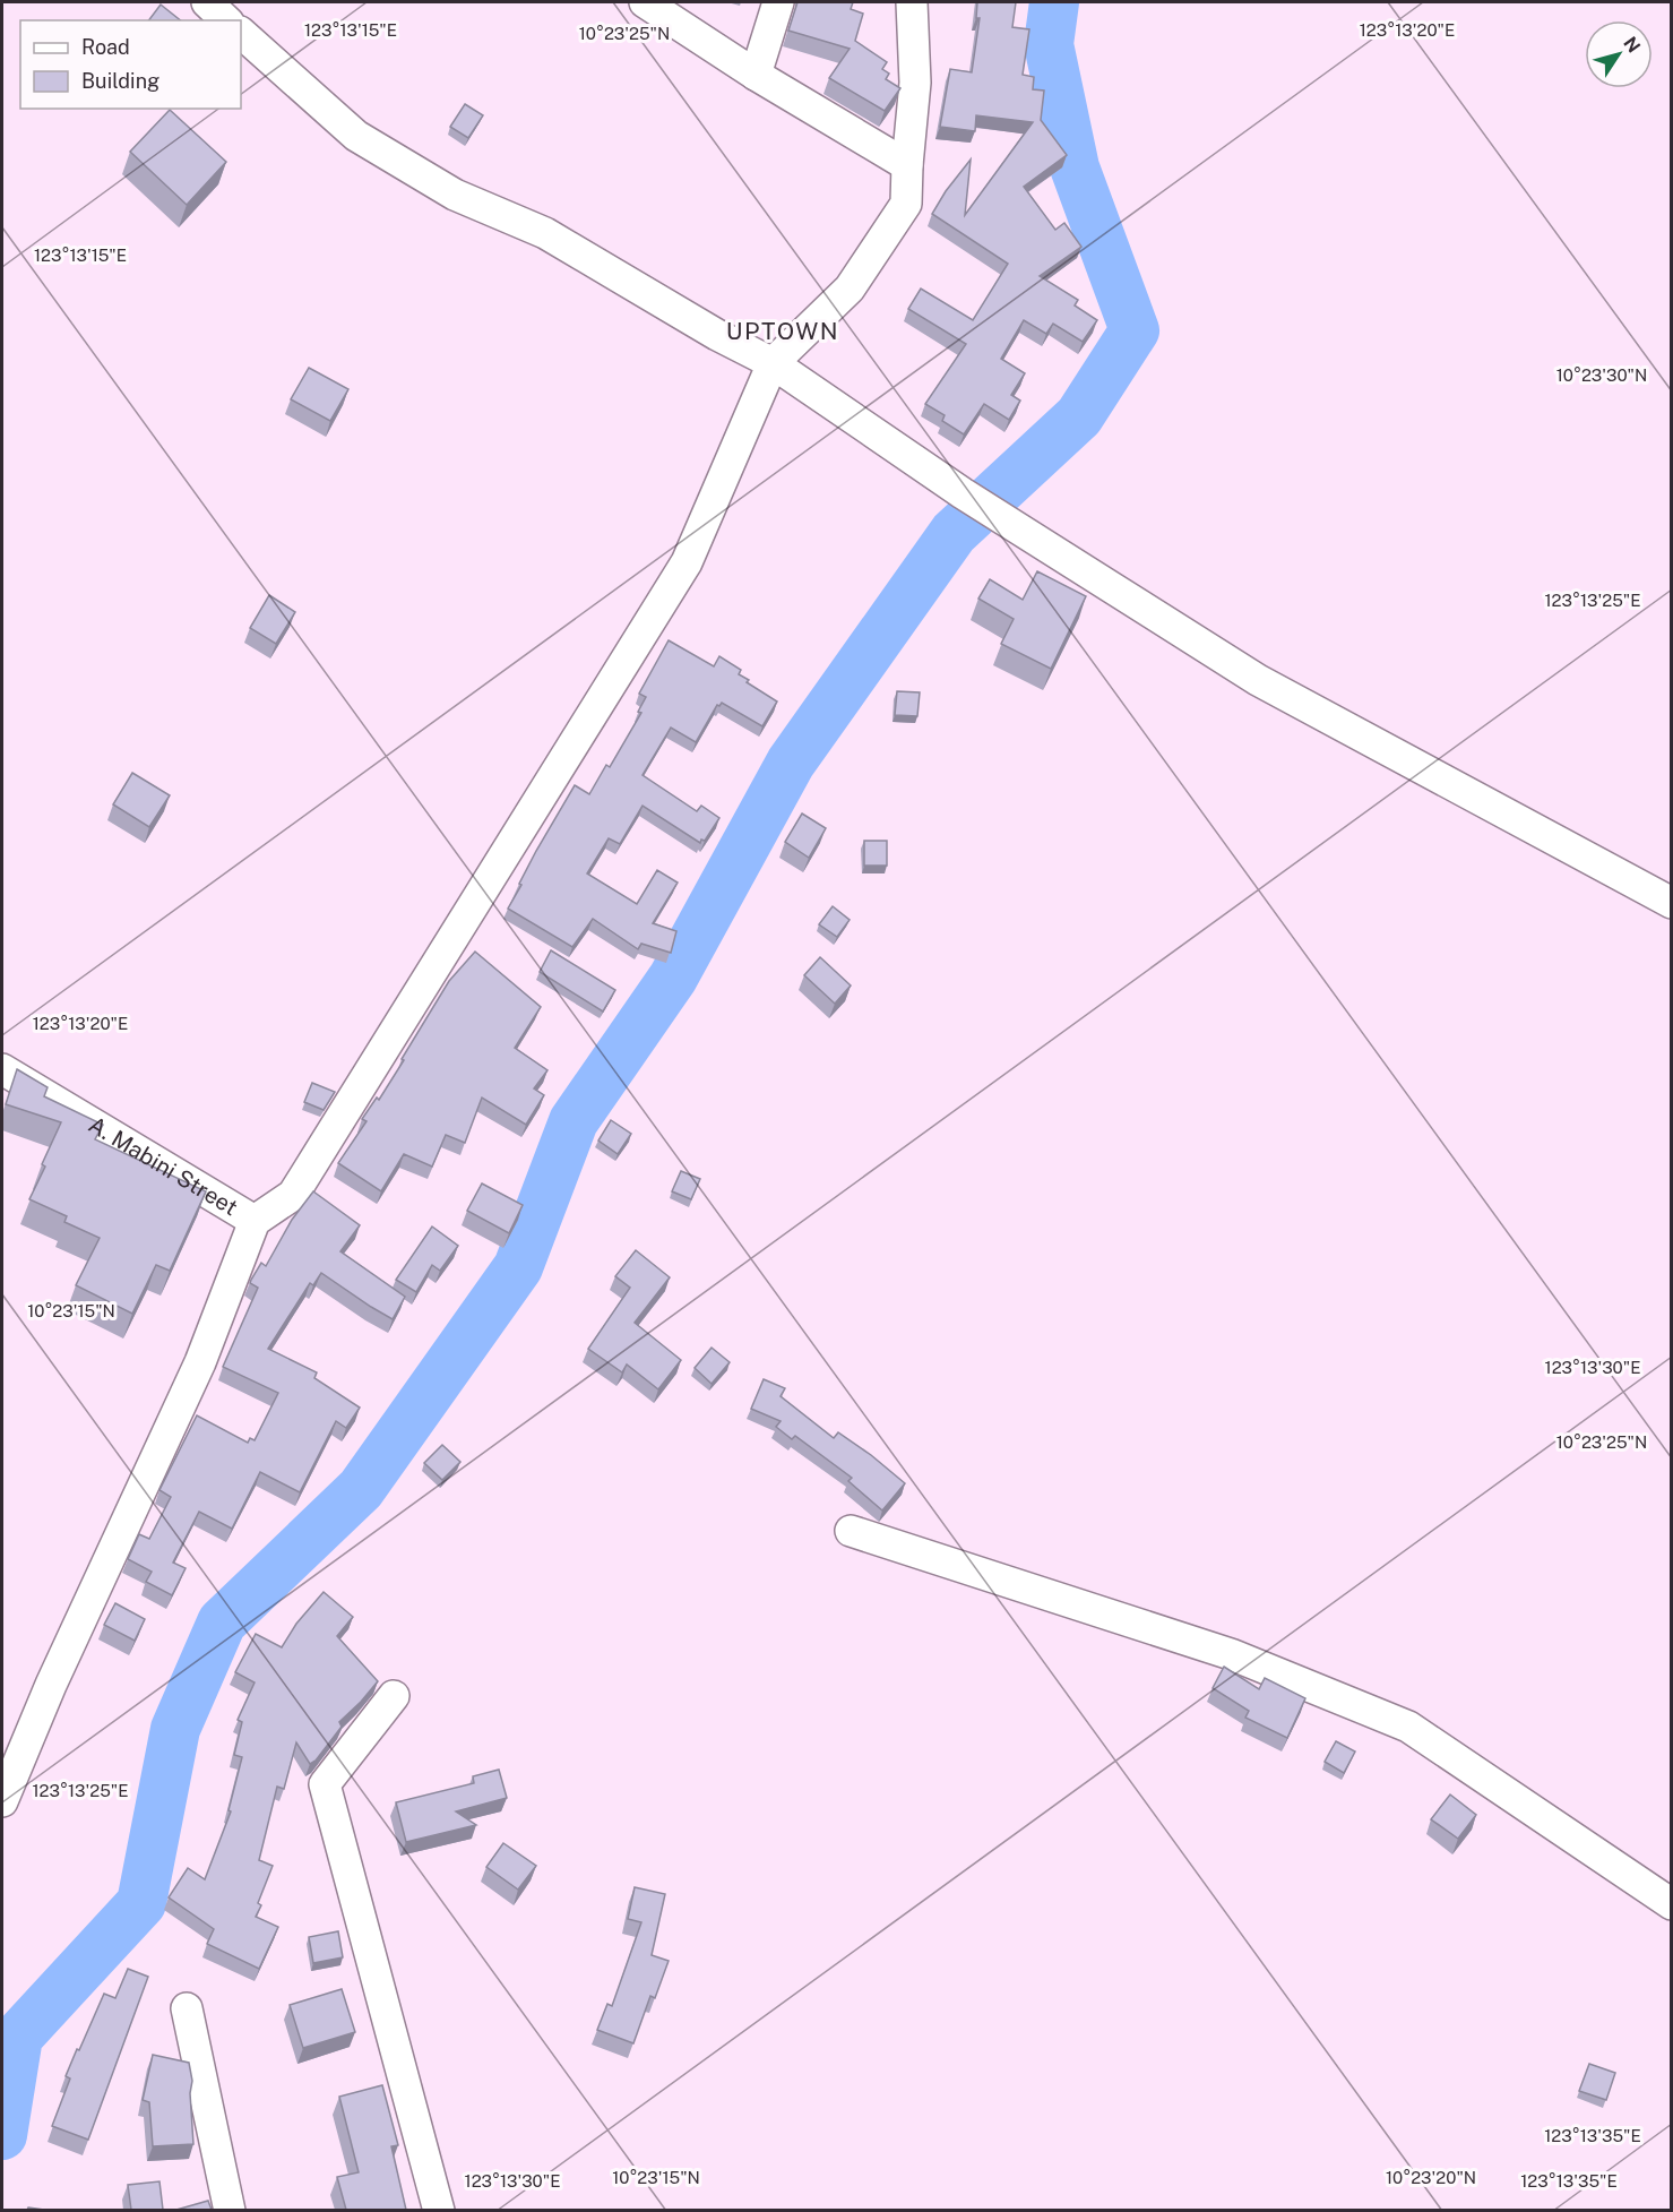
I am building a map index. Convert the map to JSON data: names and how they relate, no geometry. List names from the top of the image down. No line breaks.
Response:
{"streets":{"street":["A. Mabini Street"]},"districts":["UPTOWN"],"legend":["Road","Building"],"north":"top right","coordinates":["123°13'15\"E","123°13'20\"E","10°23'25\"N","10°23'30\"N","123°13'25\"E","10°23'15\"N","123°13'30\"E","123°13'35\"E","10°23'20\"N"]}
